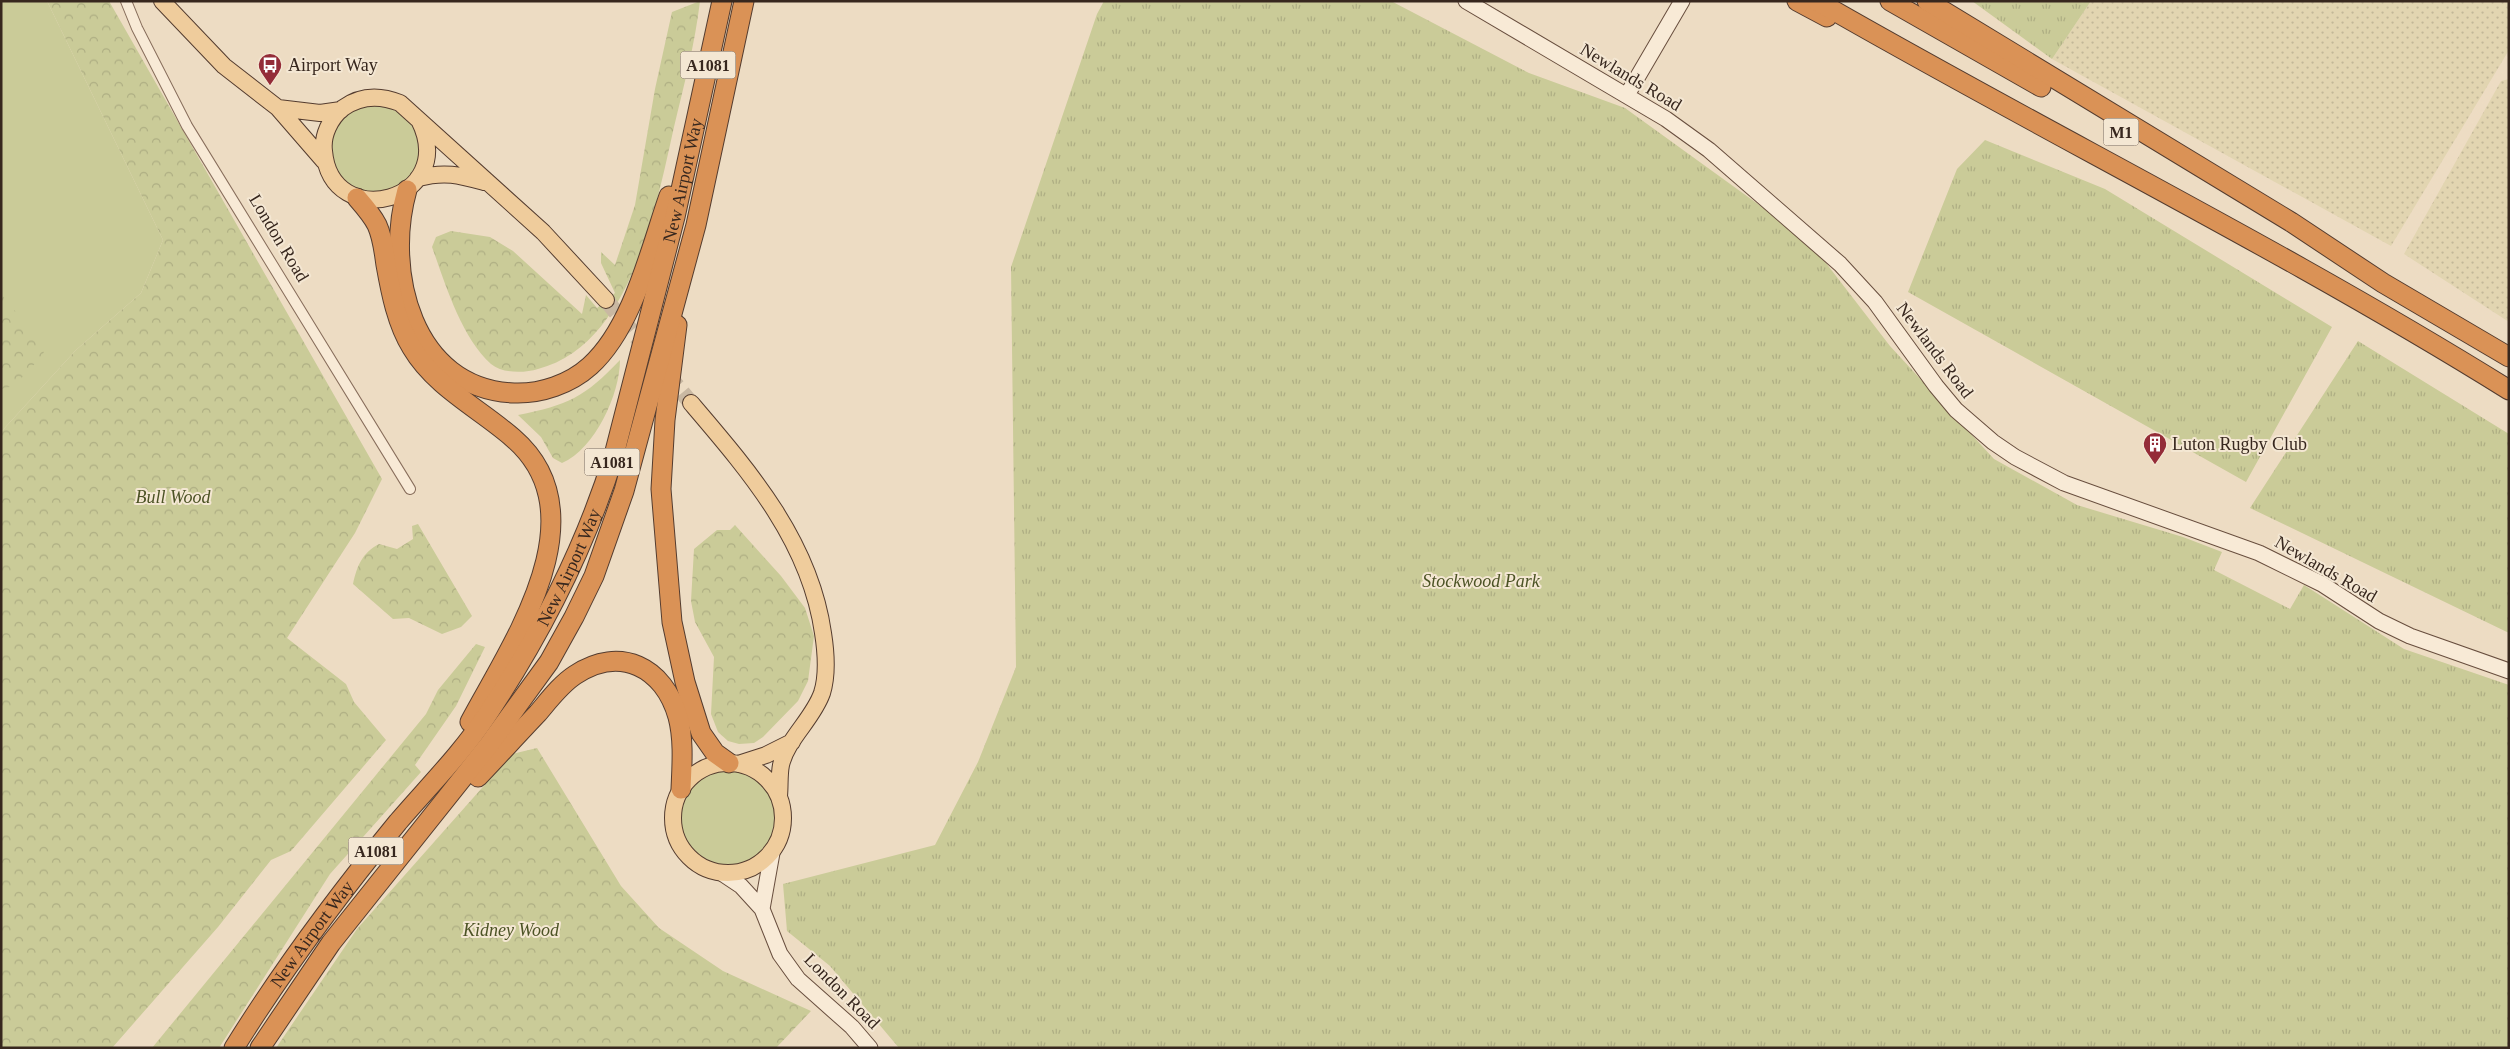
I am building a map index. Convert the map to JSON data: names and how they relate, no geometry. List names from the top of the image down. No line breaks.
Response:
{"streets":{"highway":["A1081","M1","New Airport Way"],"main road":["Newlands Road","London Road"]},"crossings":[["A1081","New Airport Way"],["A1081","London Road"]],"parks":["Bull Wood","Stockwood Park","Kidney Wood"],"places":{"bus stop":["Airport Way"],"building":["Luton Rugby Club"]}}
